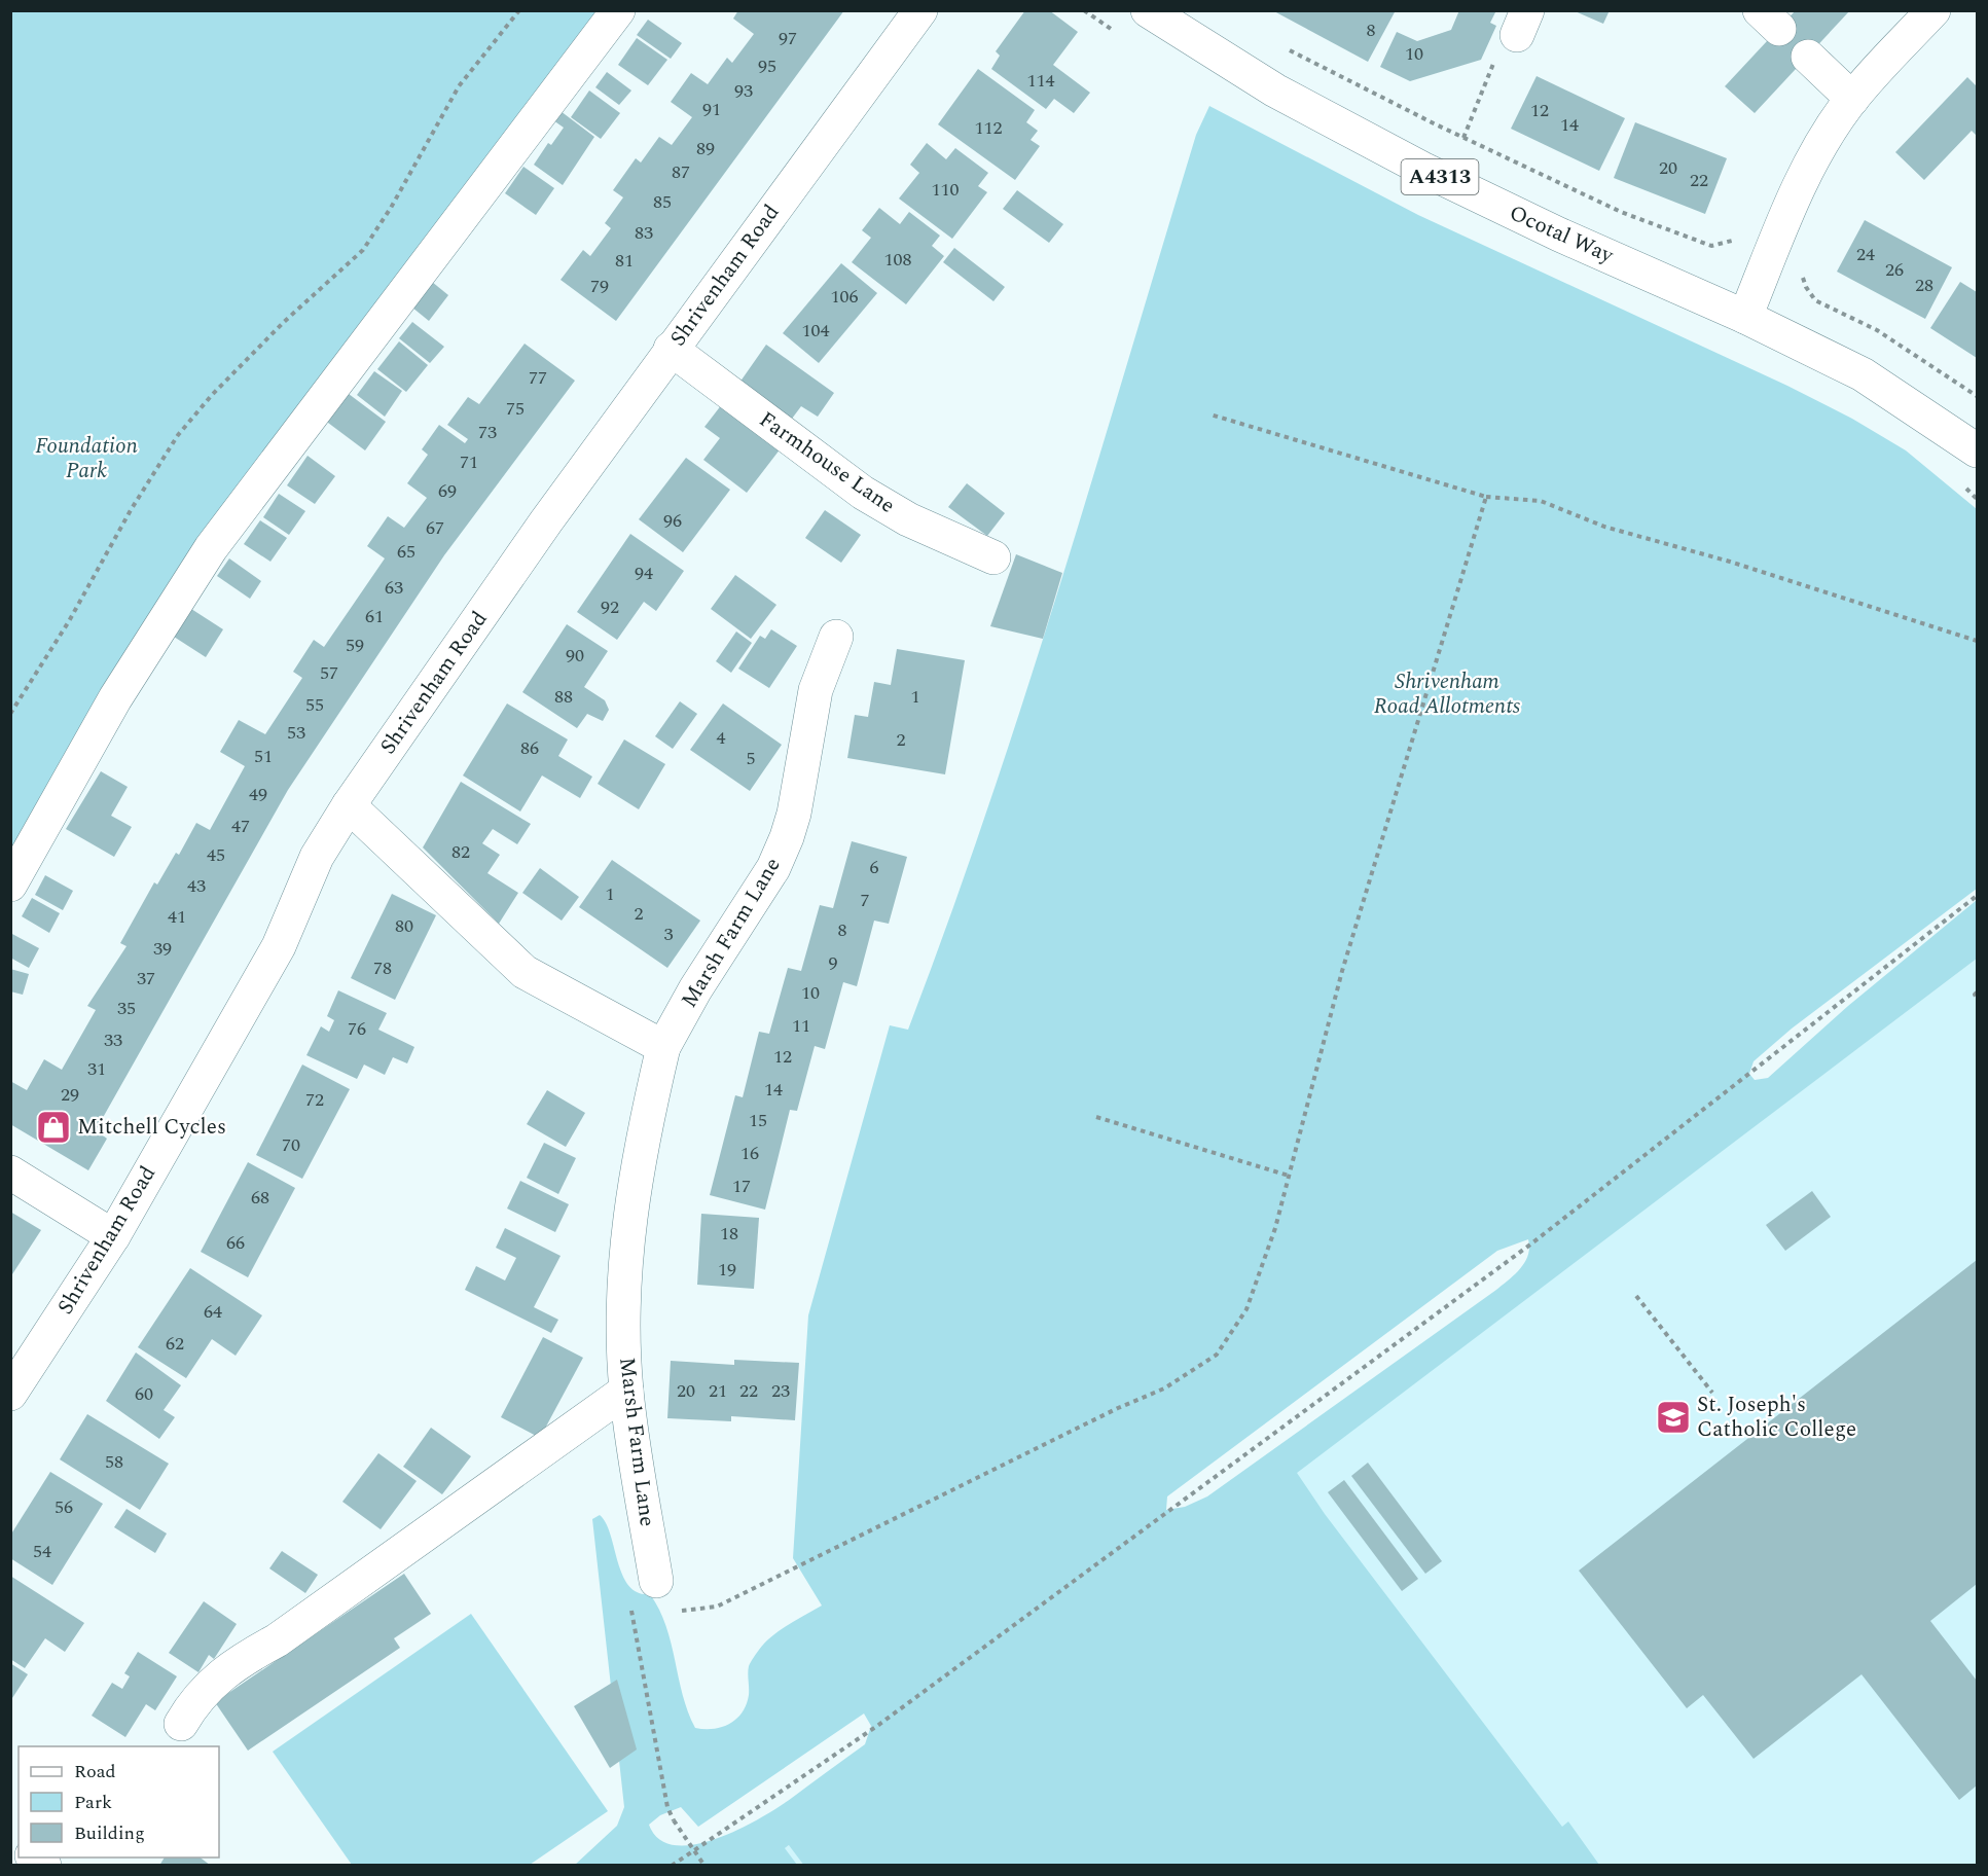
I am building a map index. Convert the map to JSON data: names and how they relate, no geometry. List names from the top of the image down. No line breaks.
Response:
{"streets":{"street":["A4313","Ocotal Way","Shrivenham Road","Farmhouse Lane","Marsh Farm Lane"]},"crossings":[["Shrivenham Road","Farmhouse Lane"]],"parks":["Foundation Park","Shrivenham Road Allotments"],"places":{"shop":["Mitchell Cycles"],"school or university":["St. Joseph's Catholic College"]},"house_numbers":["8","97","10","95","114","93","91","12","14","112","89","20","87","22","110","85","83","24","108","81","26","28","79","106","104","77","75","73","71","69","96","67","65","94","63","92","61","59","90","57","88","1","55","53","4","2","86","51","5","49","47","82","45","6","43","1","7","2","41","80","8","3","39","9","78","37","10","35","11","76","33","12","31","14","29","72","15","70","16","17","68","18","66","19","64","62","20","21","22","23","60","58","56","54"],"legend":["Road","Park","Building"]}
